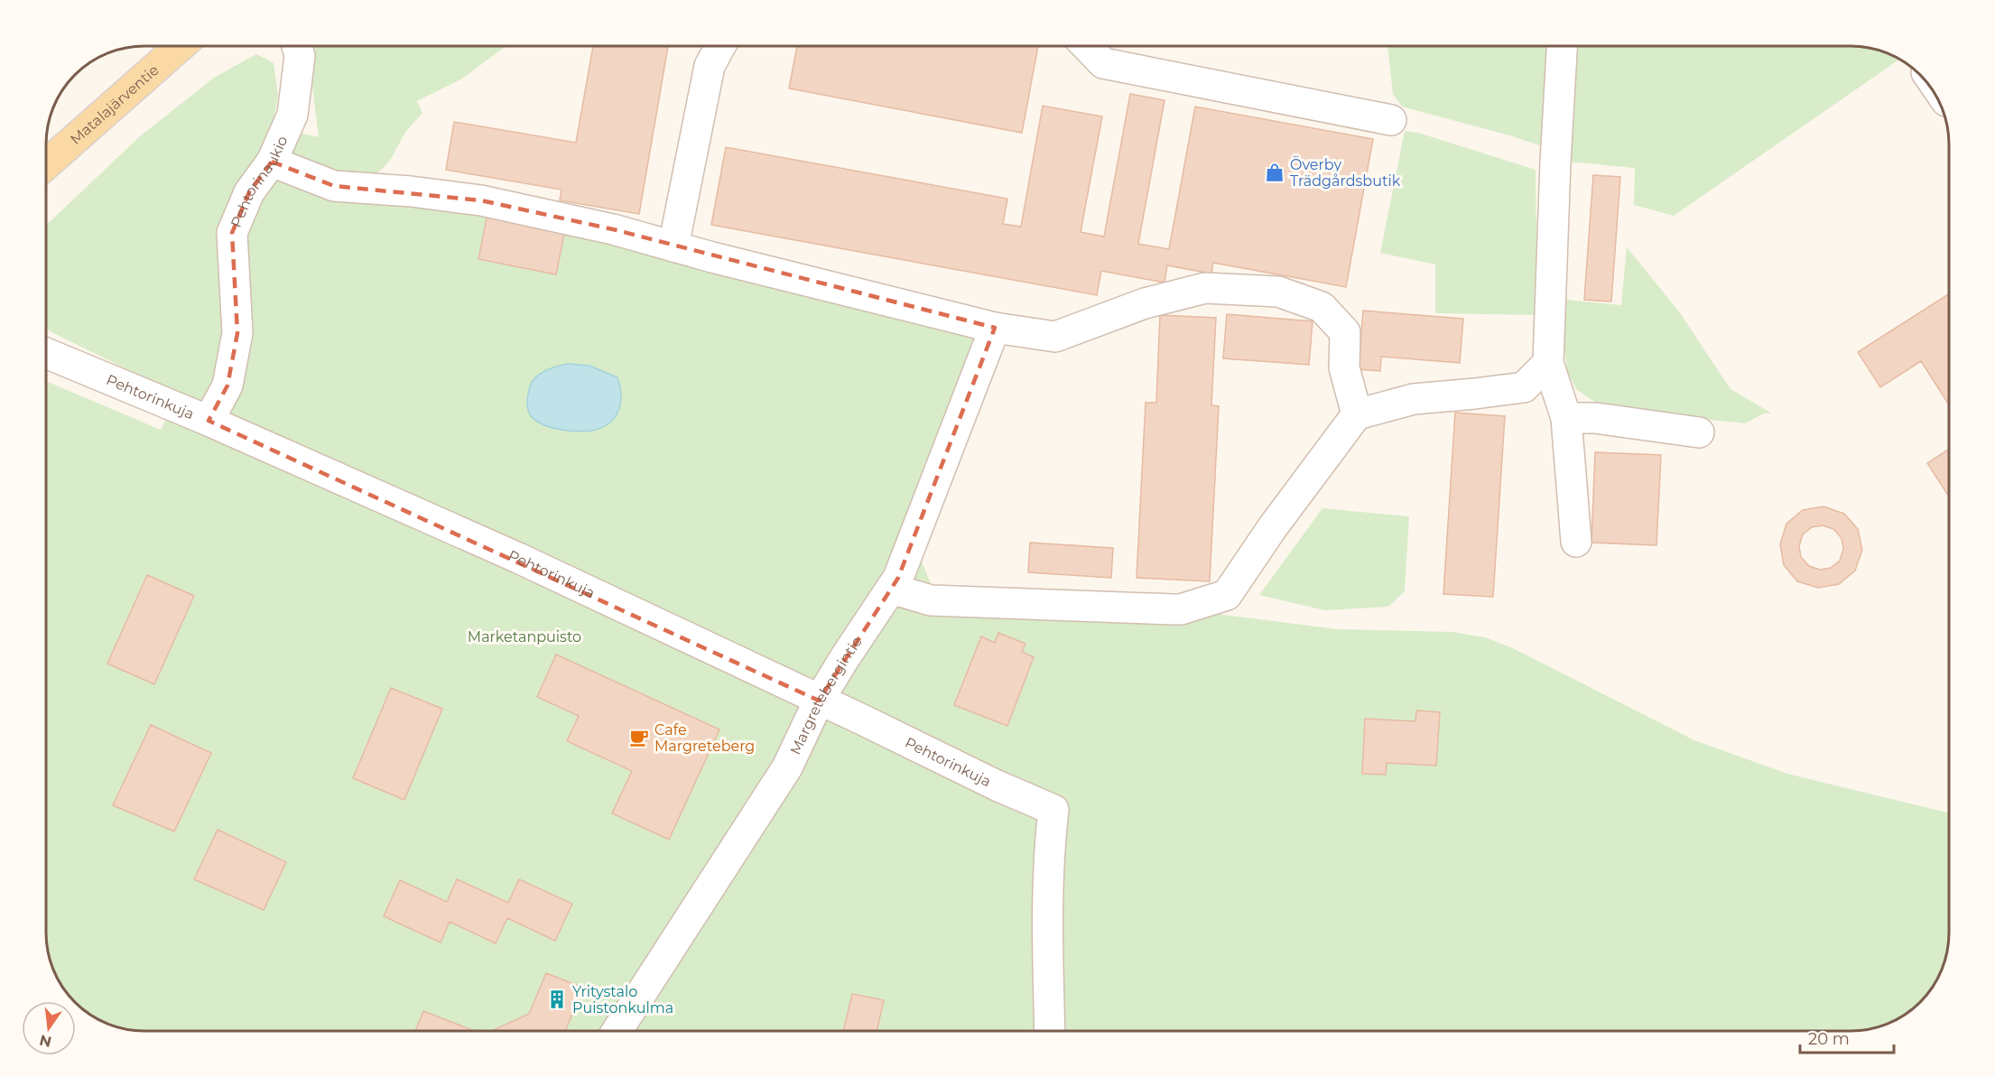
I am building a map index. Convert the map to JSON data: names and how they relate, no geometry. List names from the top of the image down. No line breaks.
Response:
{"streets":{"main road":["Matalajärventie"],"street":["Pehtorinaukio","Pehtorinkuja","Margretebergintie"]},"crossings":[["Pehtorinaukio","Pehtorinkuja"],["Pehtorinkuja","Margretebergintie"]],"parks":["Marketanpuisto"],"places":{"shop":["Överby Trädgårdsbutik"],"cafe":["Cafe Margreteberg"],"building":["Yritystalo Puistonkulma"]},"scale_bar":"20 m","north":"bottom"}
